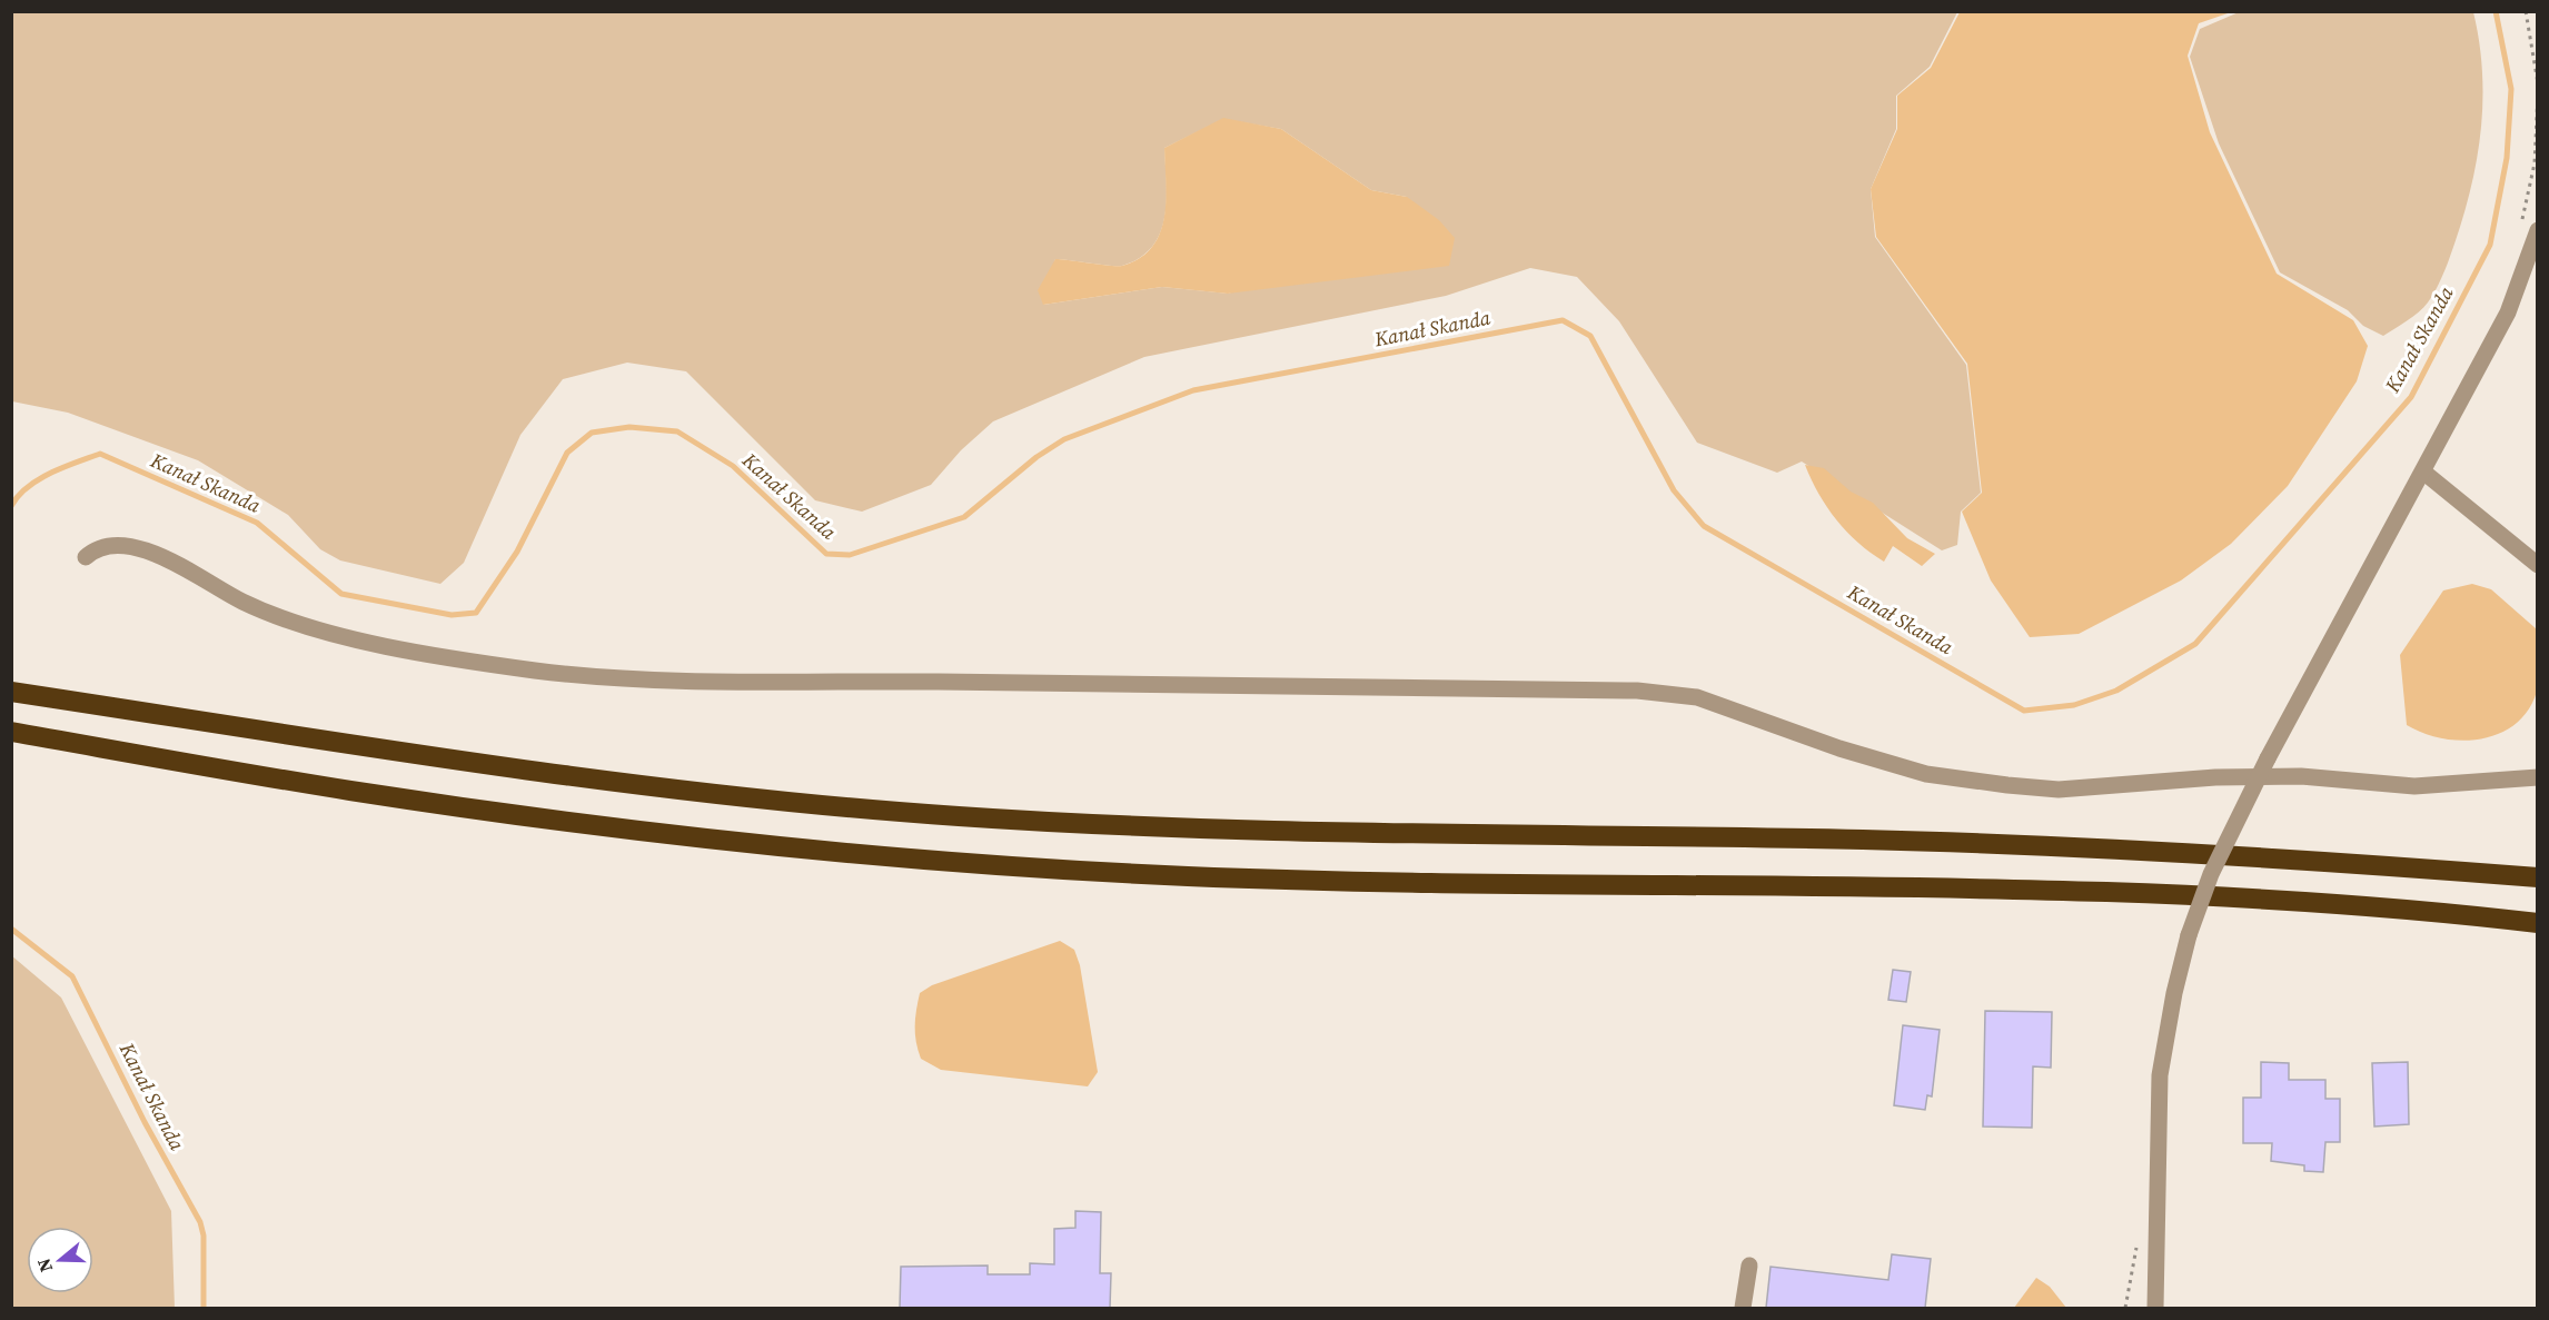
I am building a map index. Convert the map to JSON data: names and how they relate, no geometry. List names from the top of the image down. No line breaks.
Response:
{"water":["Kanał Skanda"],"north":"left"}
